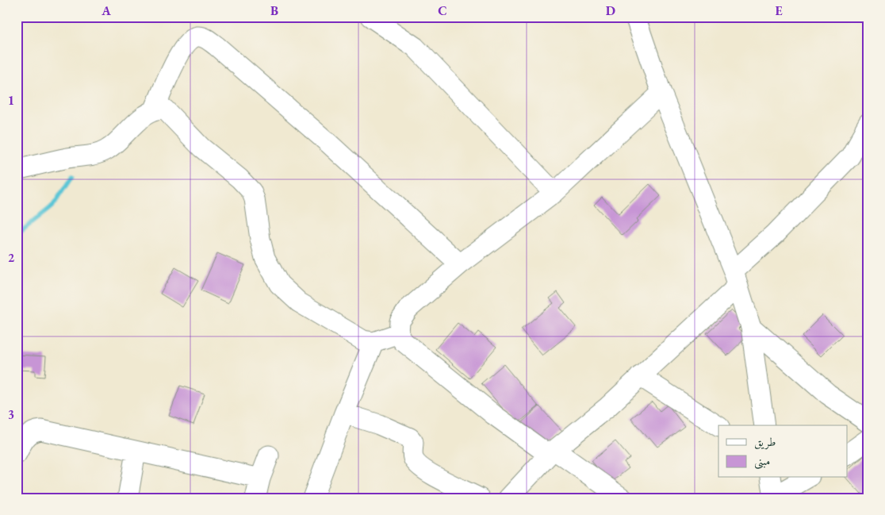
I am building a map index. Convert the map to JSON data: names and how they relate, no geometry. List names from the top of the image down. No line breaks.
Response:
{"legend":["طريق","مبنى"],"grid":{"columns":["A","B","C","D","E"],"rows":["1","2","3"]}}
